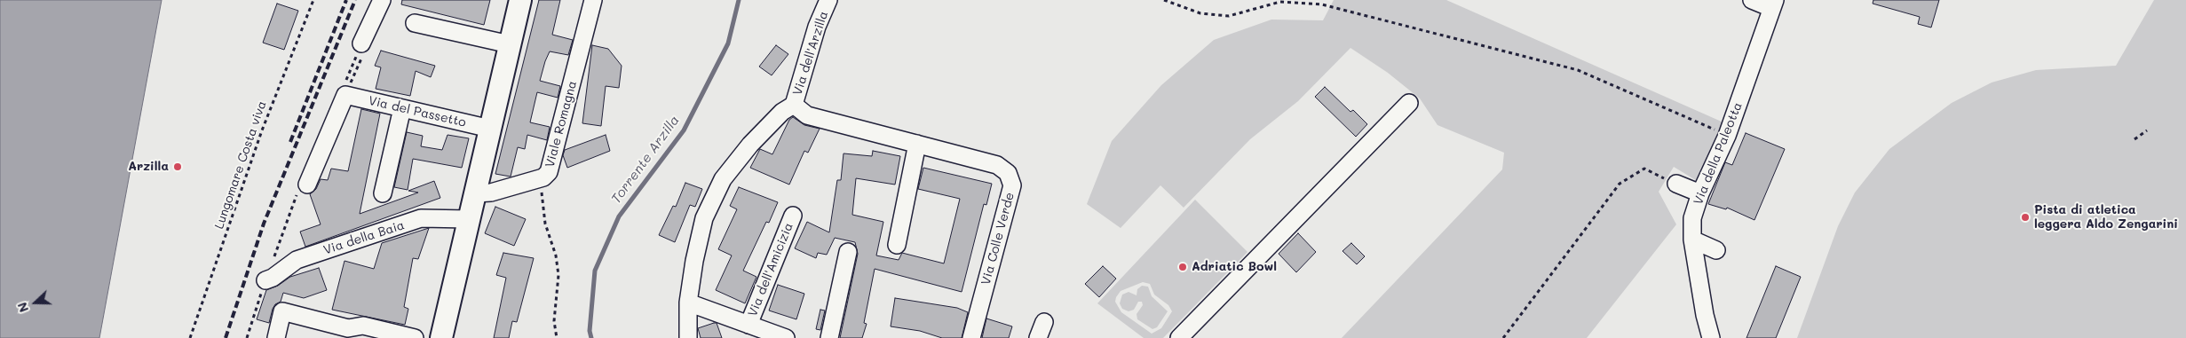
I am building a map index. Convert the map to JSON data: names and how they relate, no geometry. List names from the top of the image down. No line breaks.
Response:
{"streets":{"street":["Via dell'Arzilla","Via del Passetto","Viale Romagna","Via della Paleotta","Via della Baia","Via Colle Verde","Via dell'Amicizia"],"path":["Lungomare Costa viva"]},"crossings":[["Via dell'Arzilla","Via Colle Verde"]],"water":["Torrente Arzilla"],"places":["Arzilla","Pista di atletica leggera Aldo Zengarini","Adriatic Bowl"],"north":"left"}
